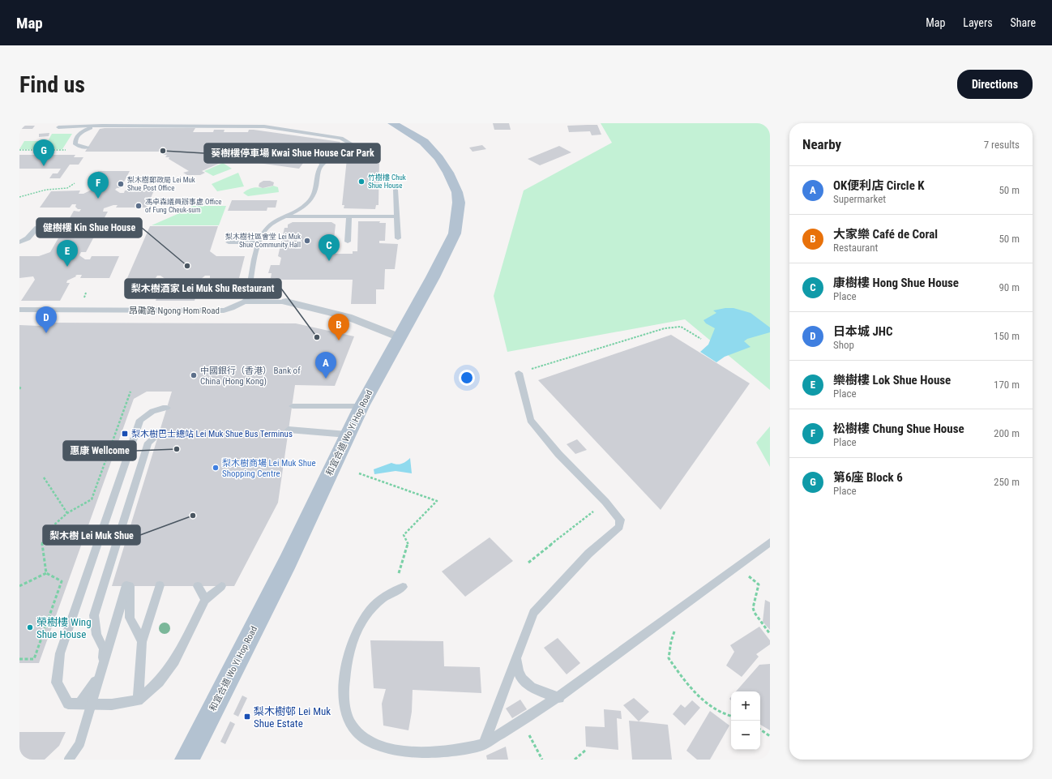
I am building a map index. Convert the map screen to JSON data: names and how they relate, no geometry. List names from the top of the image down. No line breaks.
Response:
{"streets":{"main road":["和宜合道 Wo Yi Hop Road"],"street":["昂磡路 Ngong Hom Road"]},"crossings":[["昂磡路 Ngong Hom Road","和宜合道 Wo Yi Hop Road"]],"places":{"other":["葵樹樓停車場 Kwai Shue House Car Park","竹樹樓 Chuk Shue House","梨木樹郵政局 Lei Muk Shue Post Office","馮卓森議員辦事處 Office of Fung Cheuk-sum","梨木樹社區會堂 Lei Muk Shue Community Hall","健樹樓 Kin Shue House","梨木樹酒家 Lei Muk Shu Restaurant","中國銀行（香港） Bank of China (Hong Kong)","惠康 Wellcome","梨木樹商場 Lei Muk Shue Shopping Centre","梨木樹 Lei Muk Shue","榮樹樓 Wing Shue House"],"transit":["梨木樹巴士總站 Lei Muk Shue Bus Terminus","梨木樹邨 Lei Muk Shue Estate"]},"page":{"header":"Map","nav":["Map","Layers","Share"],"buttons":"Directions","title":"Find us","heading":["Nearby","7 results"],"pins":["G","F","C","E","D","B","A"],"list":[{"mark":"A","name":"OK便利店 Circle K","note":"Supermarket","value":"50 m"},{"mark":"B","name":"大家樂 Café de Coral","note":"Restaurant","value":"50 m"},{"mark":"C","name":"康樹樓 Hong Shue House","note":"Place","value":"90 m"},{"mark":"D","name":"日本城 JHC","note":"Shop","value":"150 m"},{"mark":"E","name":"樂樹樓 Lok Shue House","note":"Place","value":"170 m"},{"mark":"F","name":"松樹樓 Chung Shue House","note":"Place","value":"200 m"},{"mark":"G","name":"第6座 Block 6","note":"Place","value":"250 m"}],"map_buttons":["+","−"]}}
